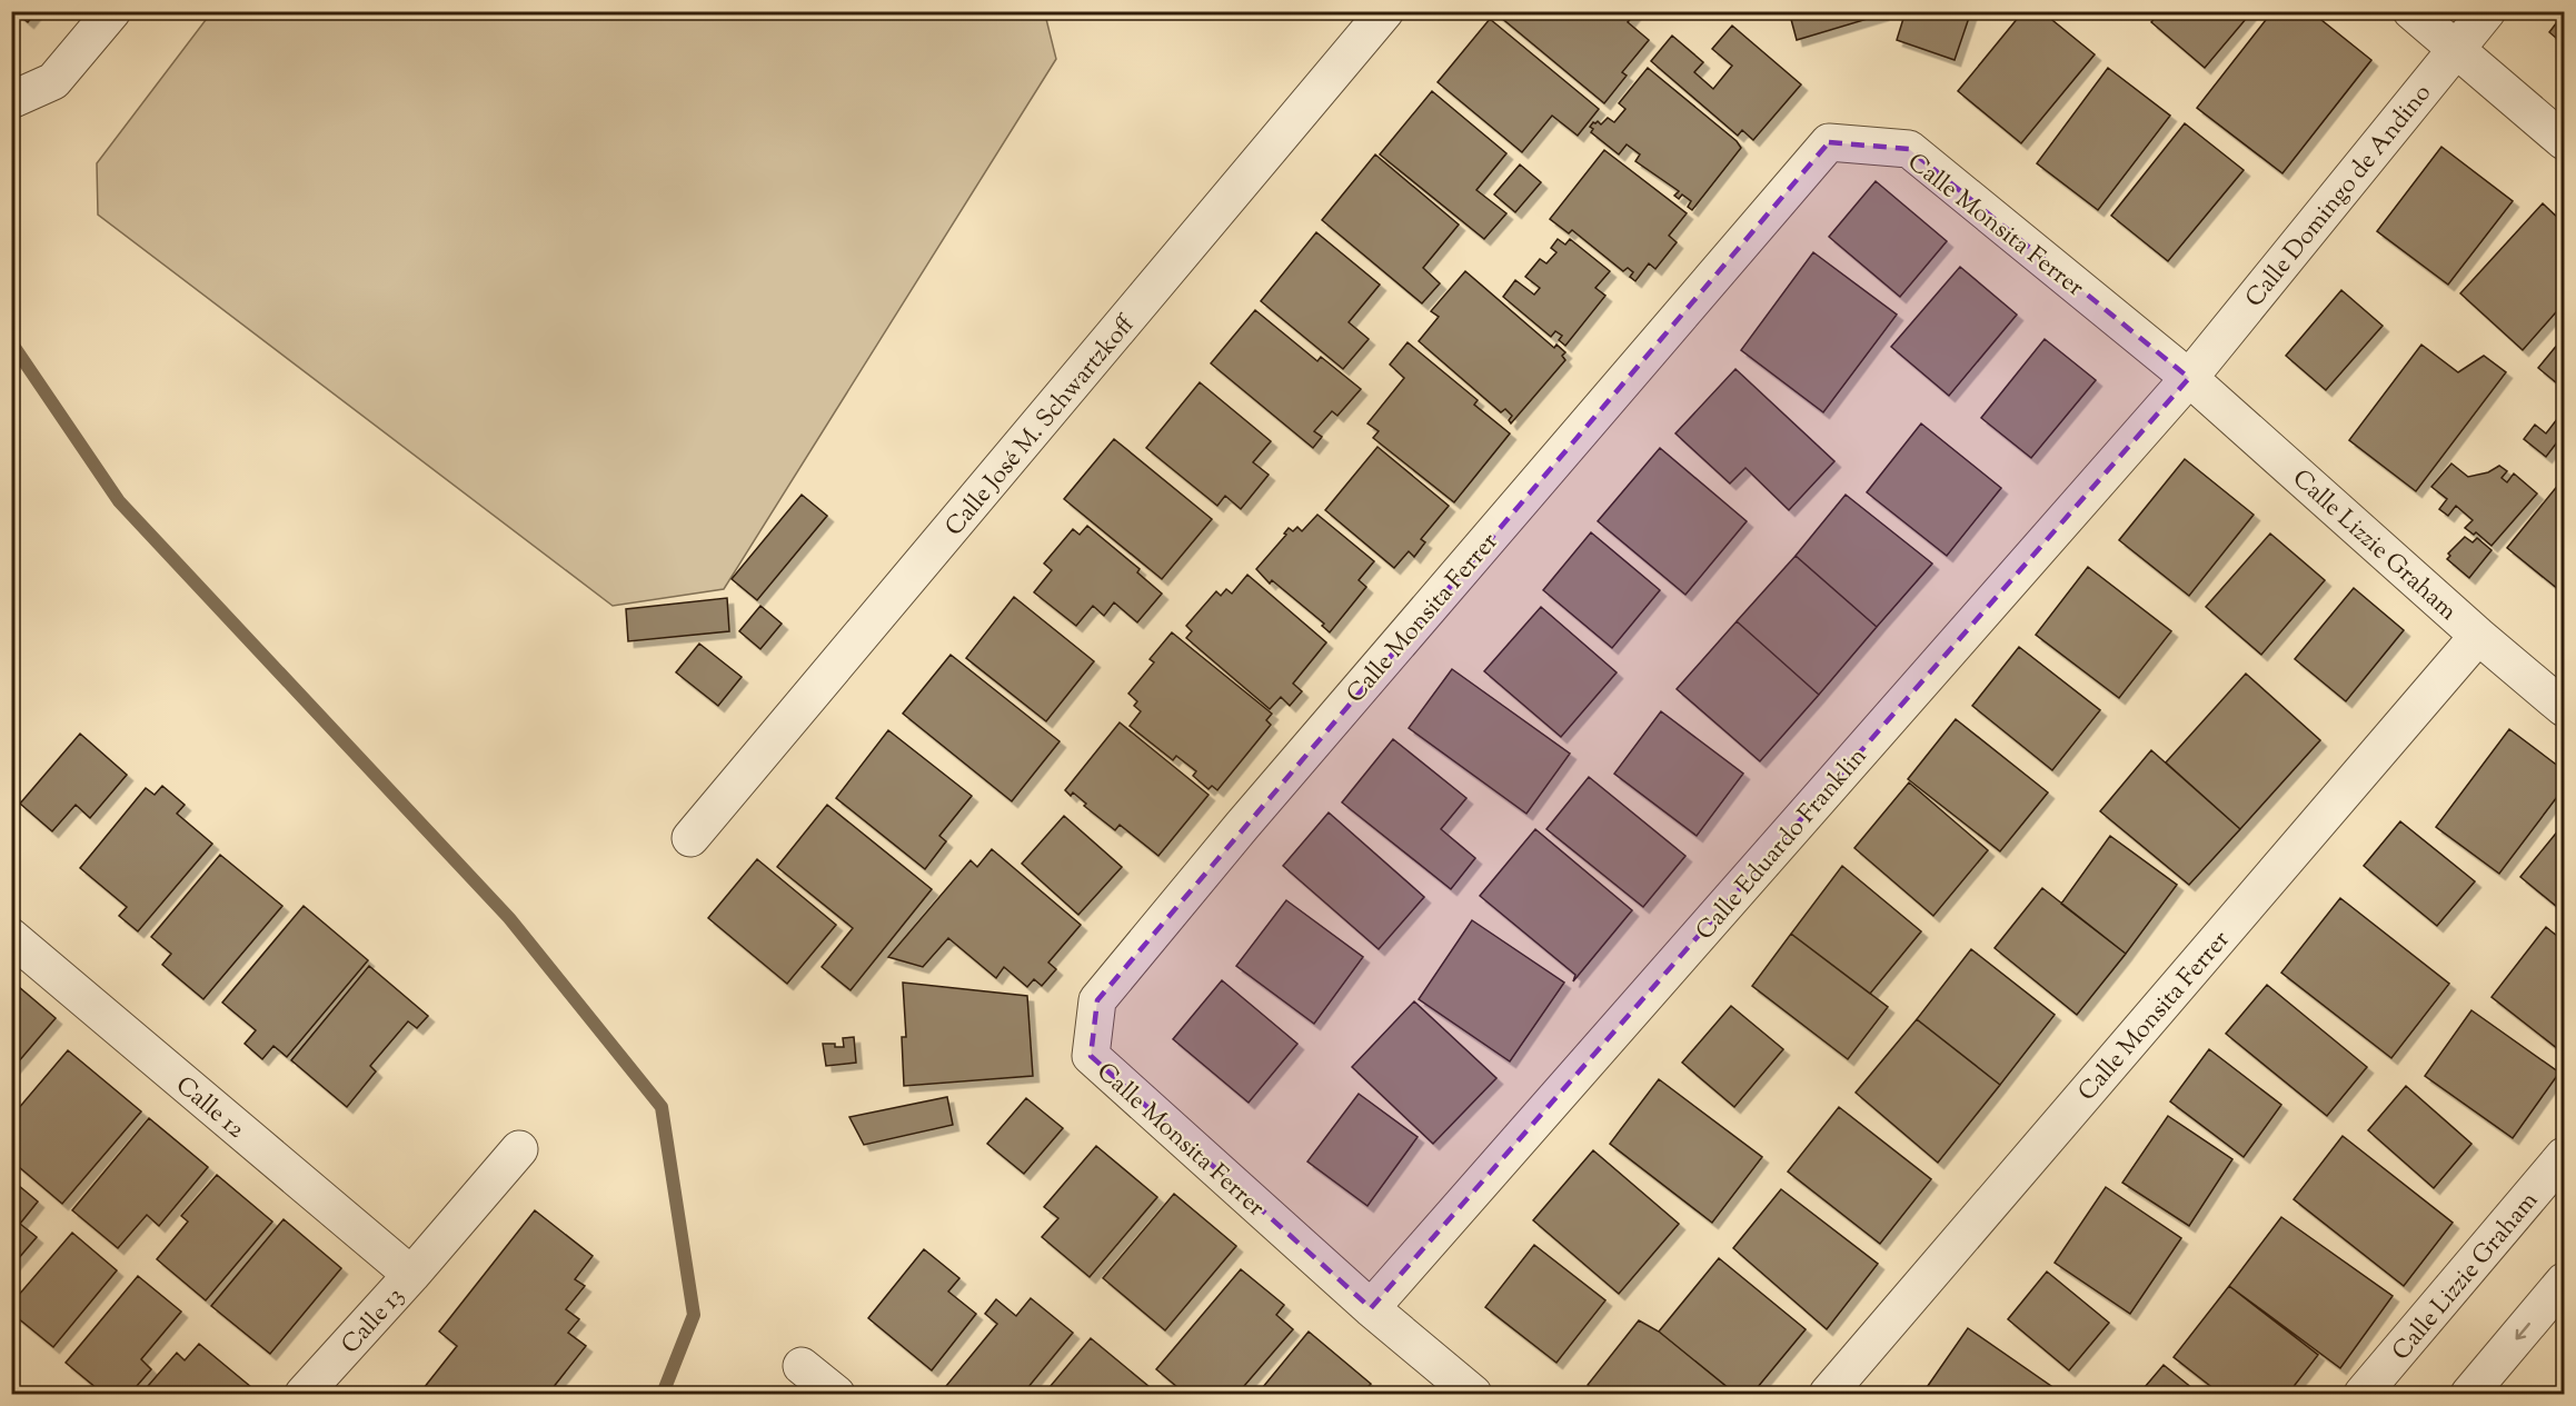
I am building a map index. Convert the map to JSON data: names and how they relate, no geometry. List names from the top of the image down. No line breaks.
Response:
{"streets":{"street":["Calle Domingo de Andino","Calle Monsita Ferrer","Calle José M. Schwartzkoff","Calle Lizzie Graham","Calle Eduardo Franklin","Calle 12","Calle 13"]},"crossings":[["Calle Domingo de Andino","Calle Monsita Ferrer"],["Calle Domingo de Andino","Calle Lizzie Graham"],["Calle Domingo de Andino","Calle Eduardo Franklin"],["Calle Monsita Ferrer","Calle Lizzie Graham"],["Calle Monsita Ferrer","Calle Eduardo Franklin"],["Calle Lizzie Graham","Calle Eduardo Franklin"],["Calle 12","Calle 13"]]}
